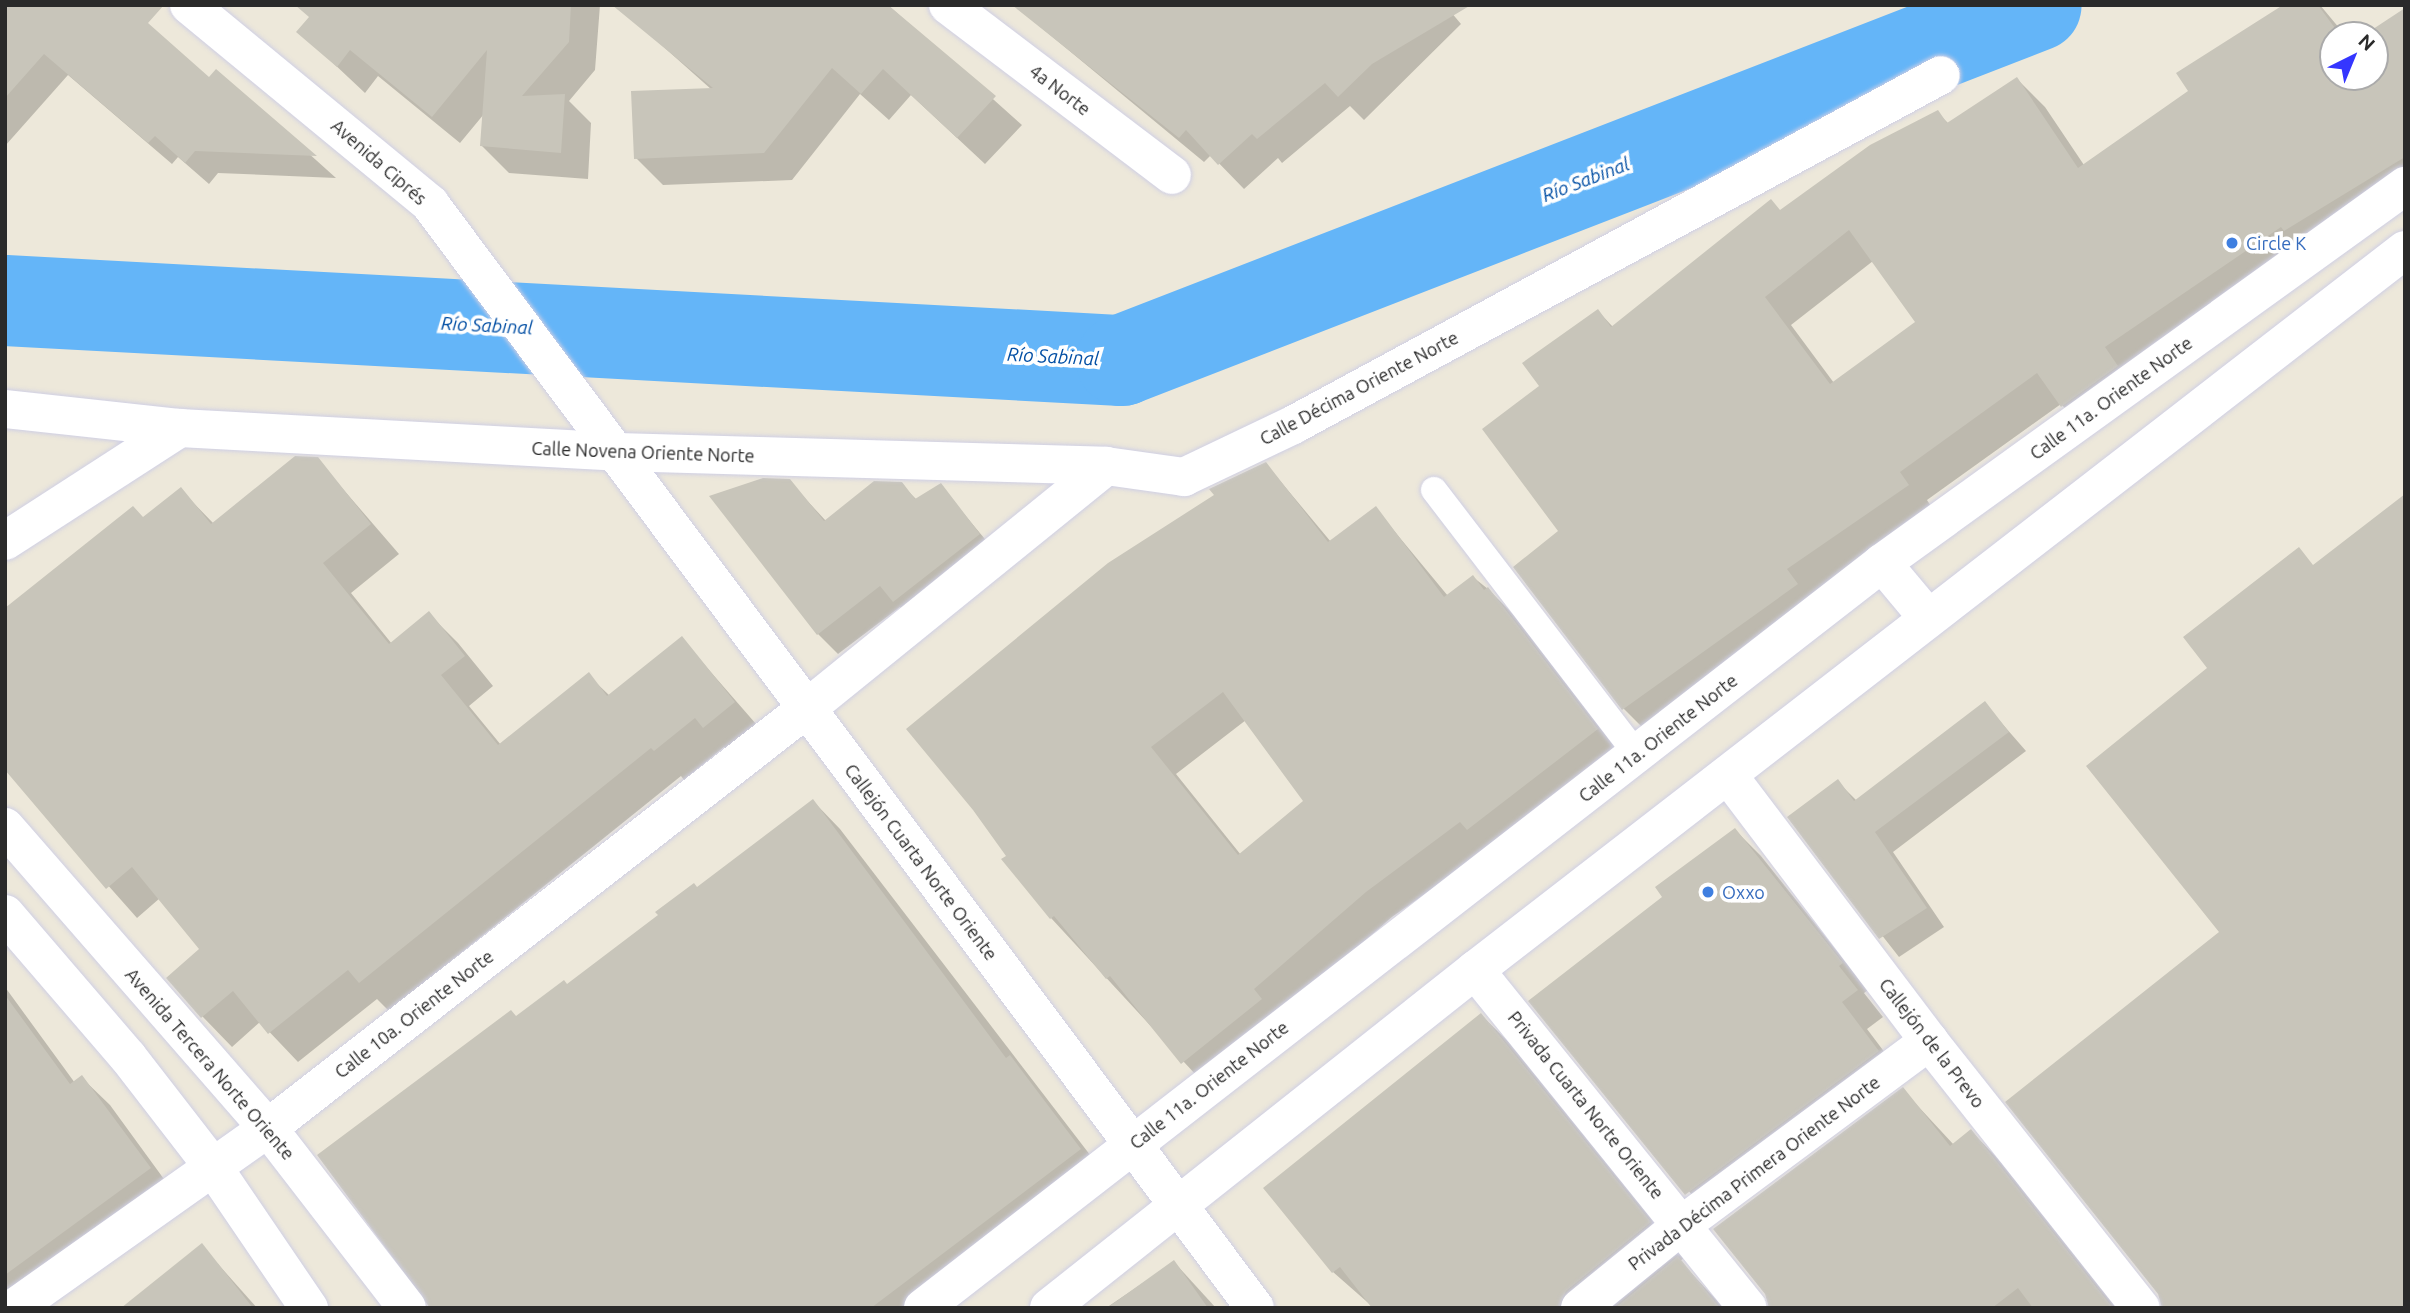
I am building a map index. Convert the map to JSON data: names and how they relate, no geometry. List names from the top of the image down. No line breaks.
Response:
{"streets":{"street":["4a Norte","Avenida Ciprés","Calle Décima Oriente Norte","Calle 11a. Oriente Norte","Calle Novena Oriente Norte","Callejón Cuarta Norte Oriente","Calle 10a. Oriente Norte","Callejón de la Prevo","Avenida Tercera Norte Oriente","Privada Cuarta Norte Oriente","Privada Décima Primera Oriente Norte"]},"crossings":[["Avenida Ciprés","Callejón Cuarta Norte Oriente"],["Calle Décima Oriente Norte","Calle Novena Oriente Norte"],["Calle 11a. Oriente Norte","Callejón Cuarta Norte Oriente"],["Calle Novena Oriente Norte","Callejón Cuarta Norte Oriente"],["Callejón Cuarta Norte Oriente","Calle 10a. Oriente Norte"],["Calle 10a. Oriente Norte","Avenida Tercera Norte Oriente"],["Callejón de la Prevo","Privada Décima Primera Oriente Norte"],["Privada Cuarta Norte Oriente","Privada Décima Primera Oriente Norte"]],"water":["Río Sabinal"],"places":["Circle K","Oxxo"],"north":"top right"}
